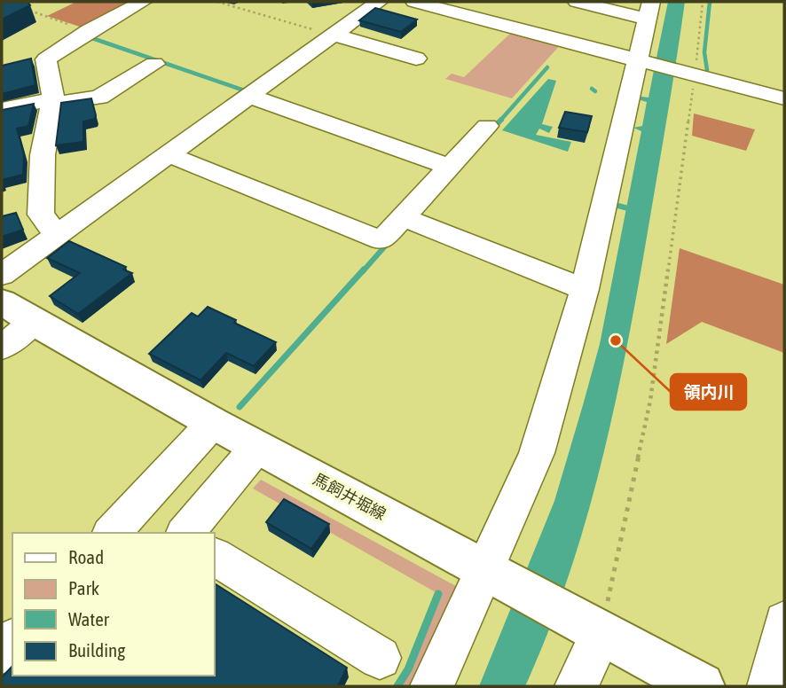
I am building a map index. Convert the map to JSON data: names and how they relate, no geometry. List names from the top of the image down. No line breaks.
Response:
{"streets":{"main road":["馬飼井堀線"]},"places":["領内川"],"legend":["Road","Park","Water","Building"]}
